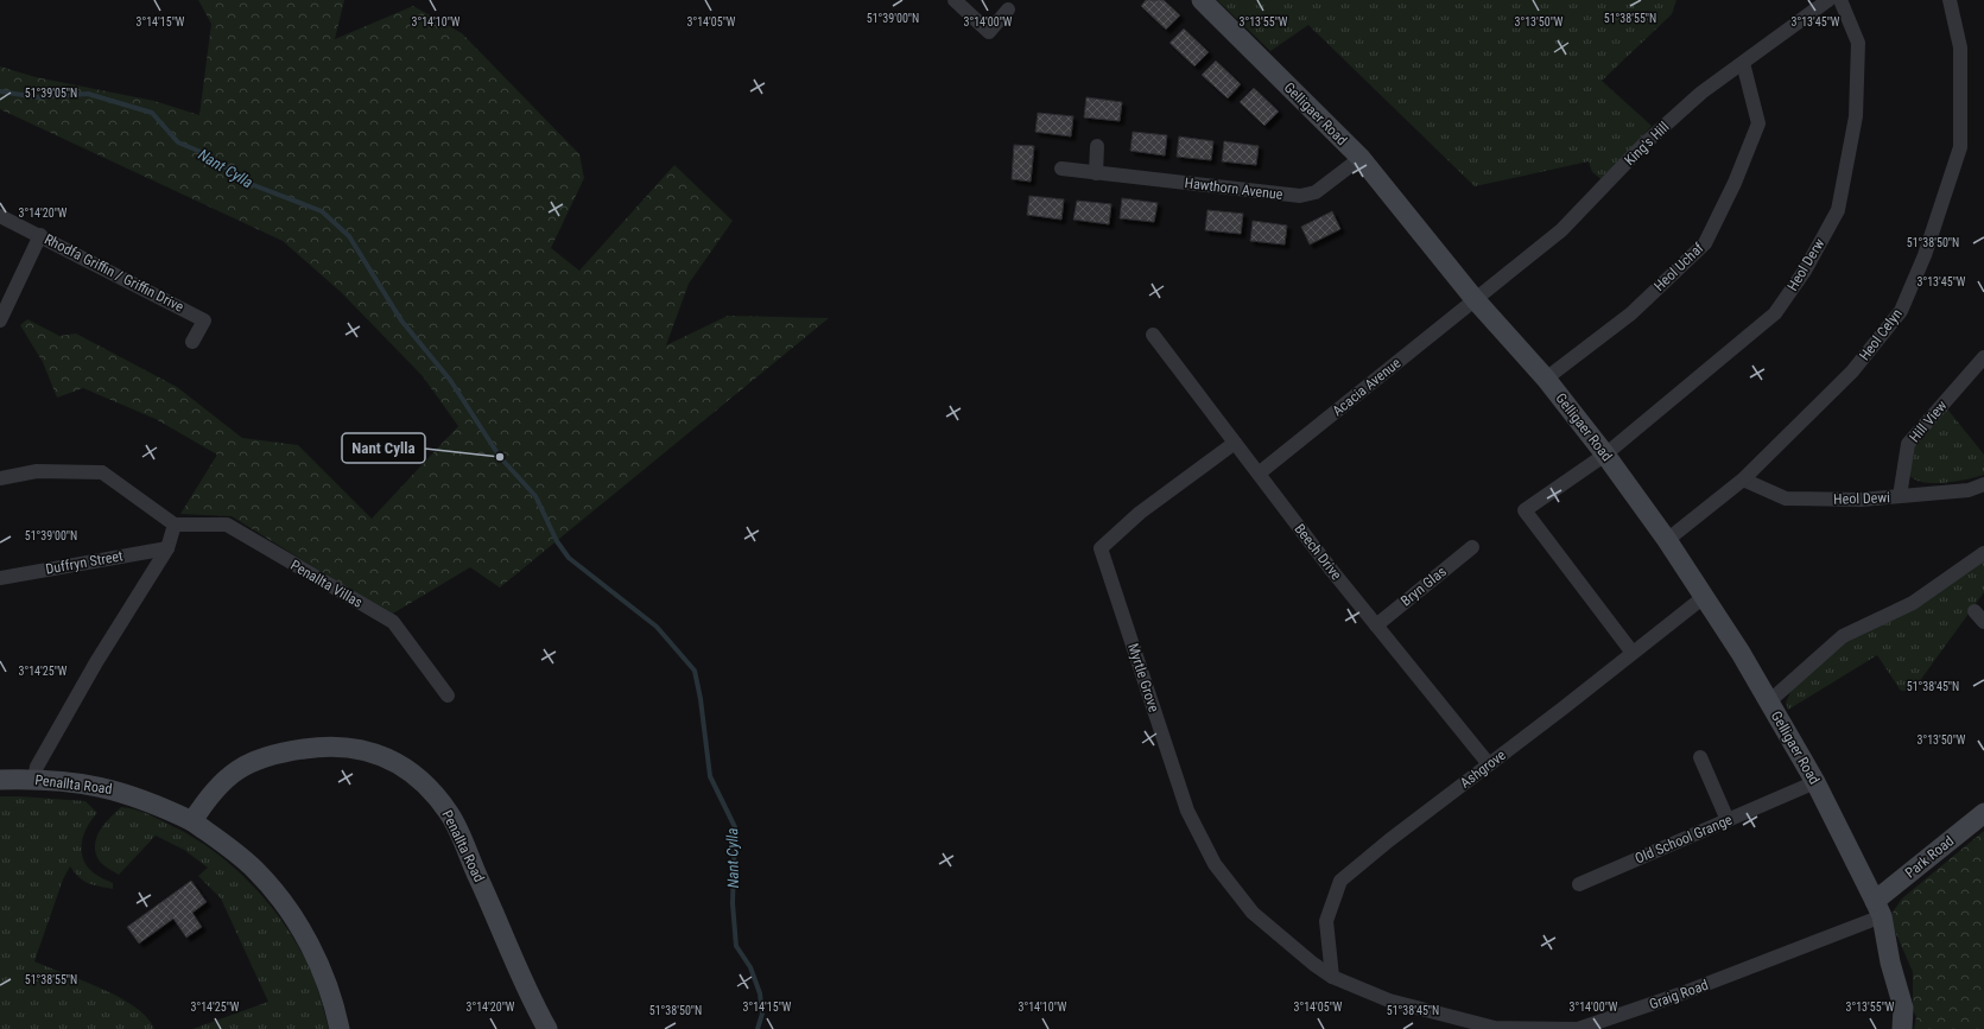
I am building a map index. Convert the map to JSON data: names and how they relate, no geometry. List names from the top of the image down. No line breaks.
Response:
{"streets":{"street":["Gelligaer Road","King's Hill","Hawthorn Avenue","Heol Derw","Heol Uchaf","Rhodfa Griffin / Griffin Drive","Heol Celyn","Acacia Avenue","Hill View","Heol Dewi","Beech Drive","Duffryn Street","Penallta Villas","Bryn Glas","Myrtle Grove","Ashgrove","Penallta Road","Old School Grange","Park Road","Graig Road"]},"crossings":[["Gelligaer Road","King's Hill"],["Gelligaer Road","Hawthorn Avenue"],["Gelligaer Road","Heol Derw"],["Gelligaer Road","Heol Uchaf"],["Gelligaer Road","Heol Celyn"],["Gelligaer Road","Acacia Avenue"],["Gelligaer Road","Ashgrove"],["Gelligaer Road","Old School Grange"],["Gelligaer Road","Park Road"],["Gelligaer Road","Graig Road"],["King's Hill","Heol Uchaf"],["King's Hill","Acacia Avenue"],["Heol Derw","Ashgrove"],["Heol Celyn","Heol Dewi"],["Acacia Avenue","Beech Drive"],["Hill View","Heol Dewi"],["Beech Drive","Bryn Glas"],["Beech Drive","Myrtle Grove"],["Beech Drive","Ashgrove"],["Myrtle Grove","Ashgrove"],["Myrtle Grove","Graig Road"],["Ashgrove","Graig Road"],["Park Road","Graig Road"]],"water":["Nant Cylla"],"places":["Nant Cylla"],"coordinates":["51°39'00\"N","51°38'55\"N","3°14'05\"W","3°13'45\"W","3°14'15\"W","3°14'10\"W","3°14'00\"W","3°13'55\"W","3°13'50\"W","51°39'05\"N","3°14'20\"W","51°38'50\"N","3°14'25\"W","51°38'45\"N"]}
